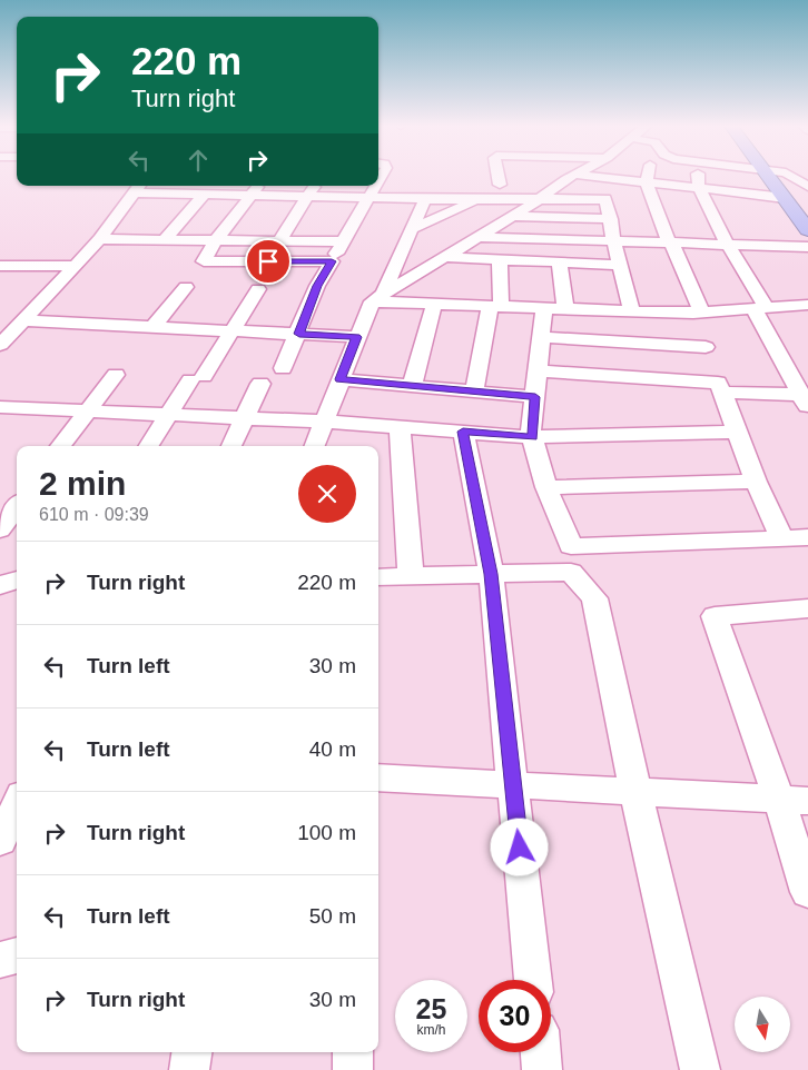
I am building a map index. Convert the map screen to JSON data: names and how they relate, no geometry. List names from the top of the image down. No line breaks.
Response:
{"north":"bottom","page":{"turn":["220 m","Turn right"],"heading":["2 min","610 m · 09:39"],"list":[{"name":"Turn right","value":"220 m"},{"name":"Turn left","value":"30 m"},{"name":"Turn left","value":"40 m"},{"name":"Turn right","value":"100 m"},{"name":"Turn left","value":"50 m"},{"name":"Turn right","value":"30 m"}],"speed":"25 km/h","limit":"30"}}
